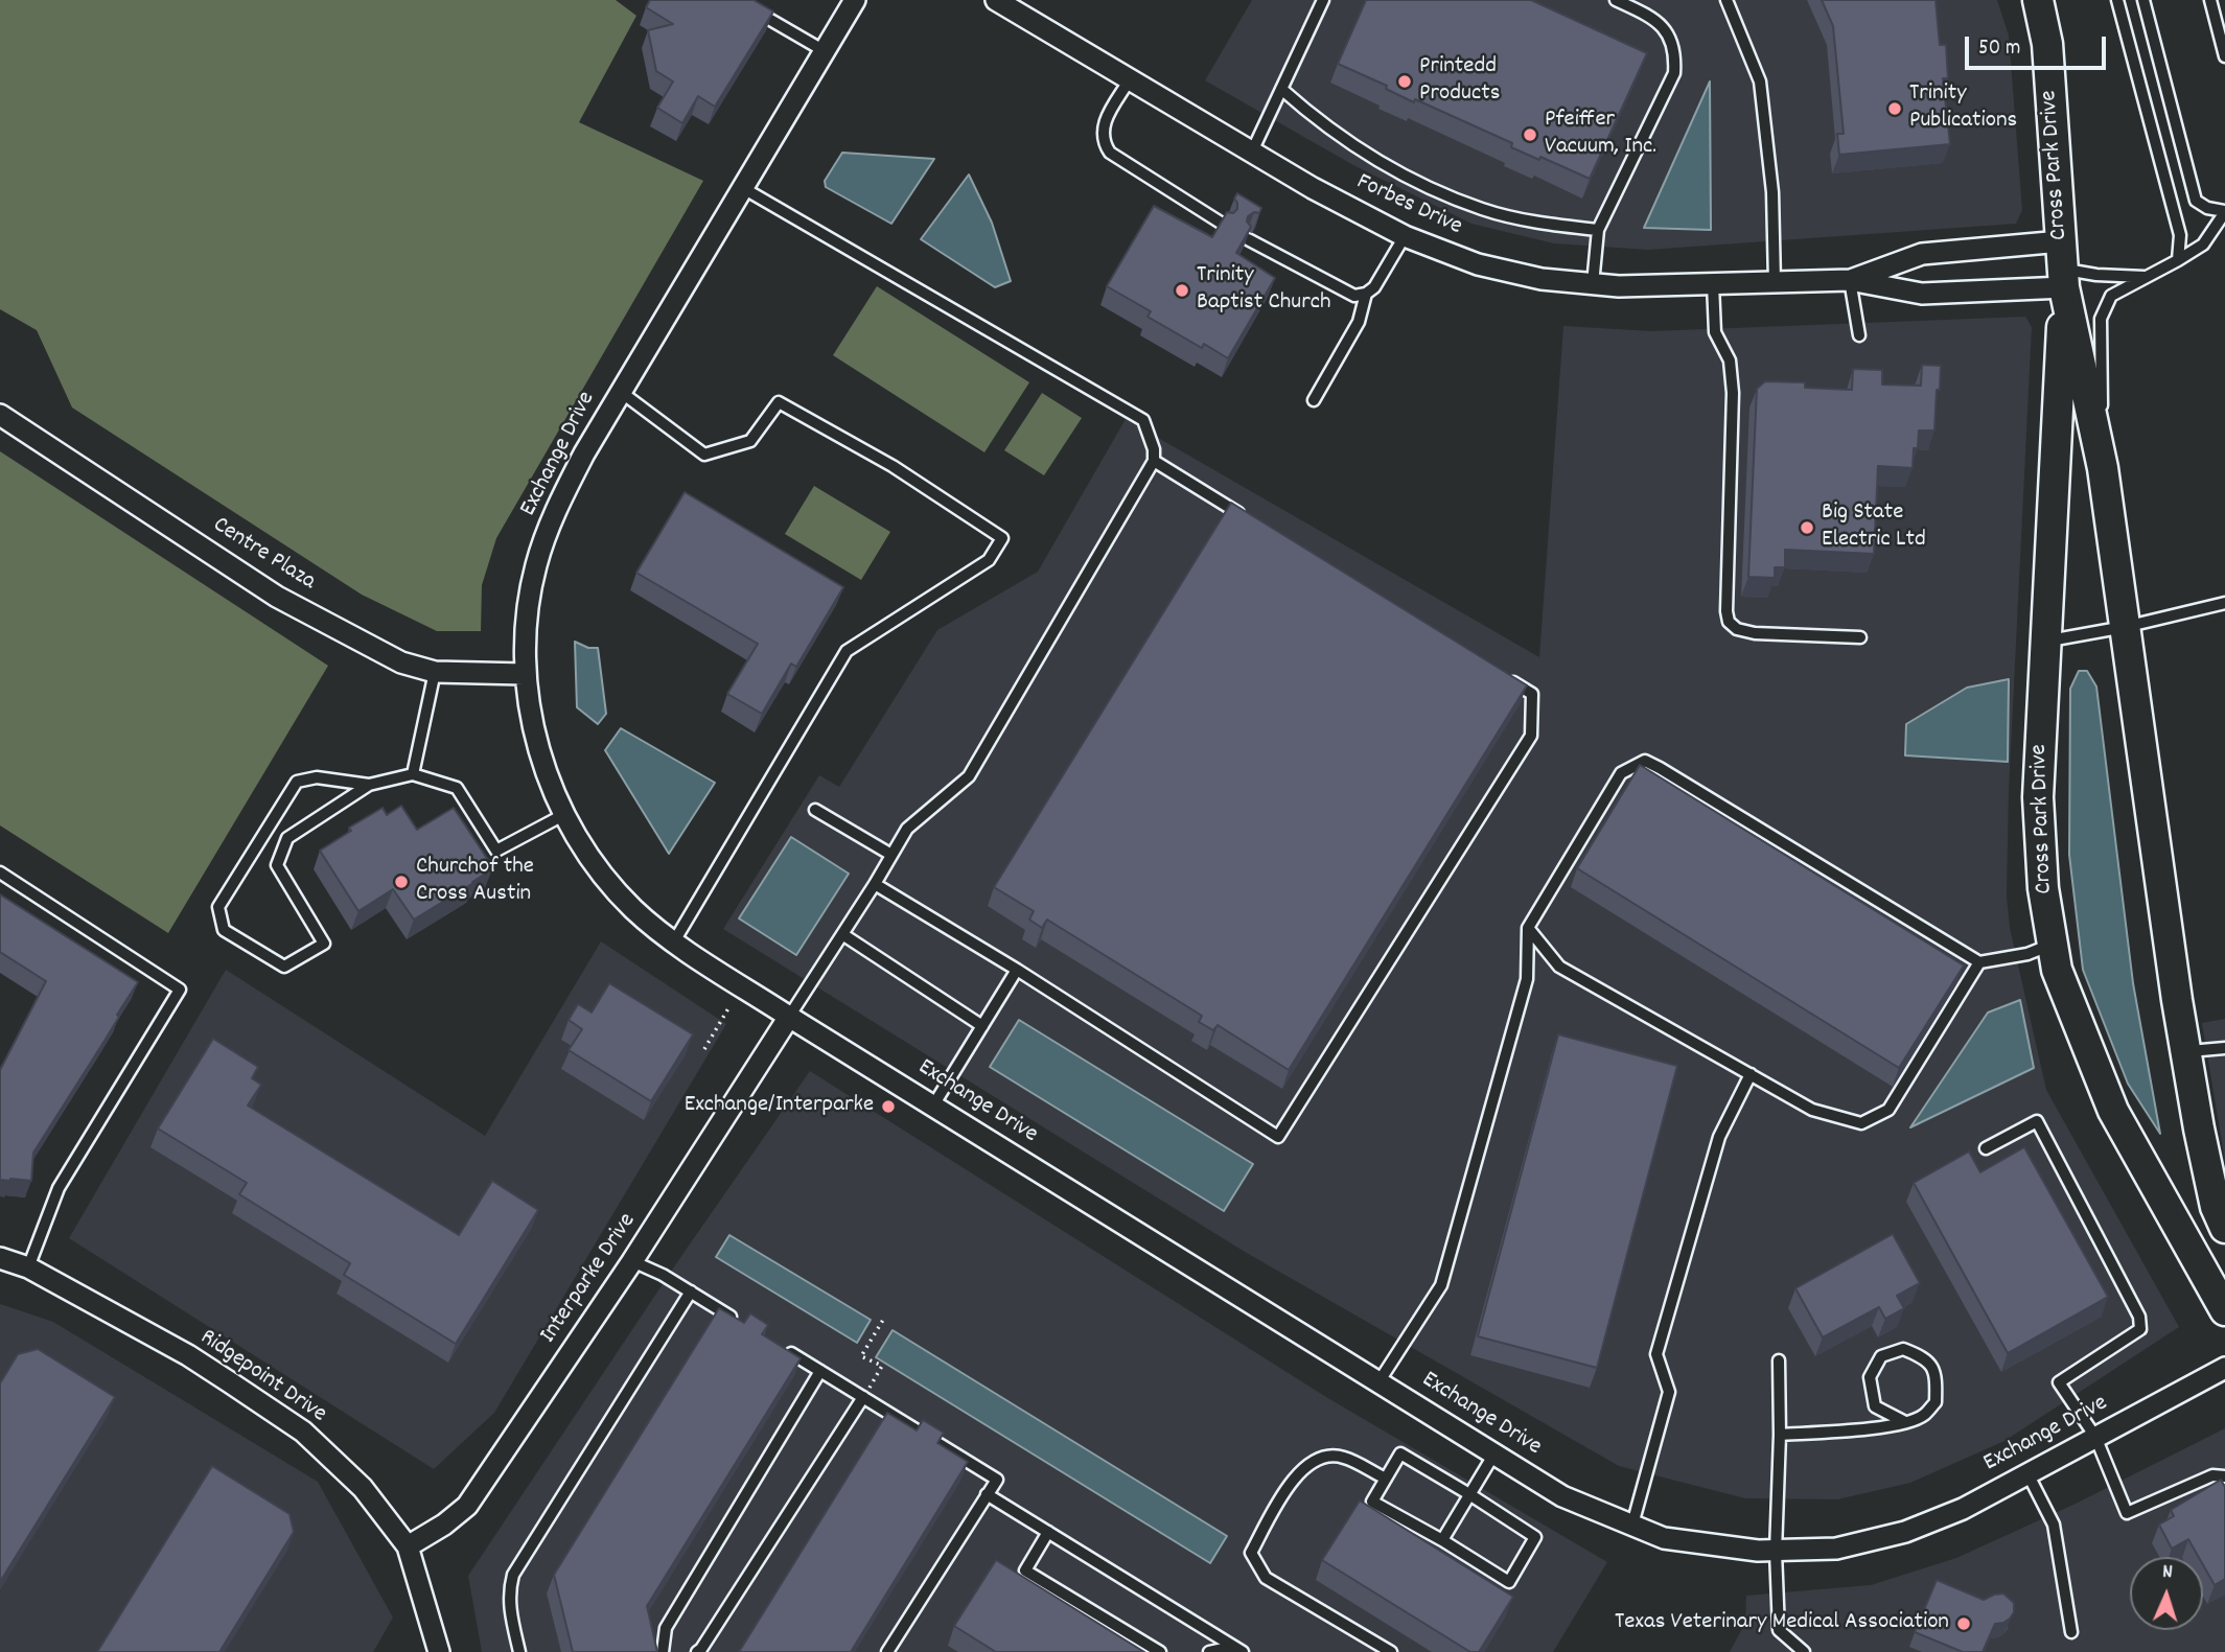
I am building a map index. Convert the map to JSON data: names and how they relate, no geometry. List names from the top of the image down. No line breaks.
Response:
{"streets":{"street":["Cross Park Drive","Forbes Drive","Exchange Drive","Centre Plaza","Interparke Drive","Ridgepoint Drive"]},"crossings":[["Cross Park Drive","Forbes Drive"],["Exchange Drive","Centre Plaza"],["Exchange Drive","Interparke Drive"],["Interparke Drive","Ridgepoint Drive"]],"places":["Printedd Products","Trinity Publications","Pfeiffer Vacuum, Inc.","Trinity Baptist Church","Big State Electric Ltd","Churchof the Cross Austin","Exchange/Interparke","Texas Veterinary Medical Association"],"scale_bar":"50 m","north":"top"}
